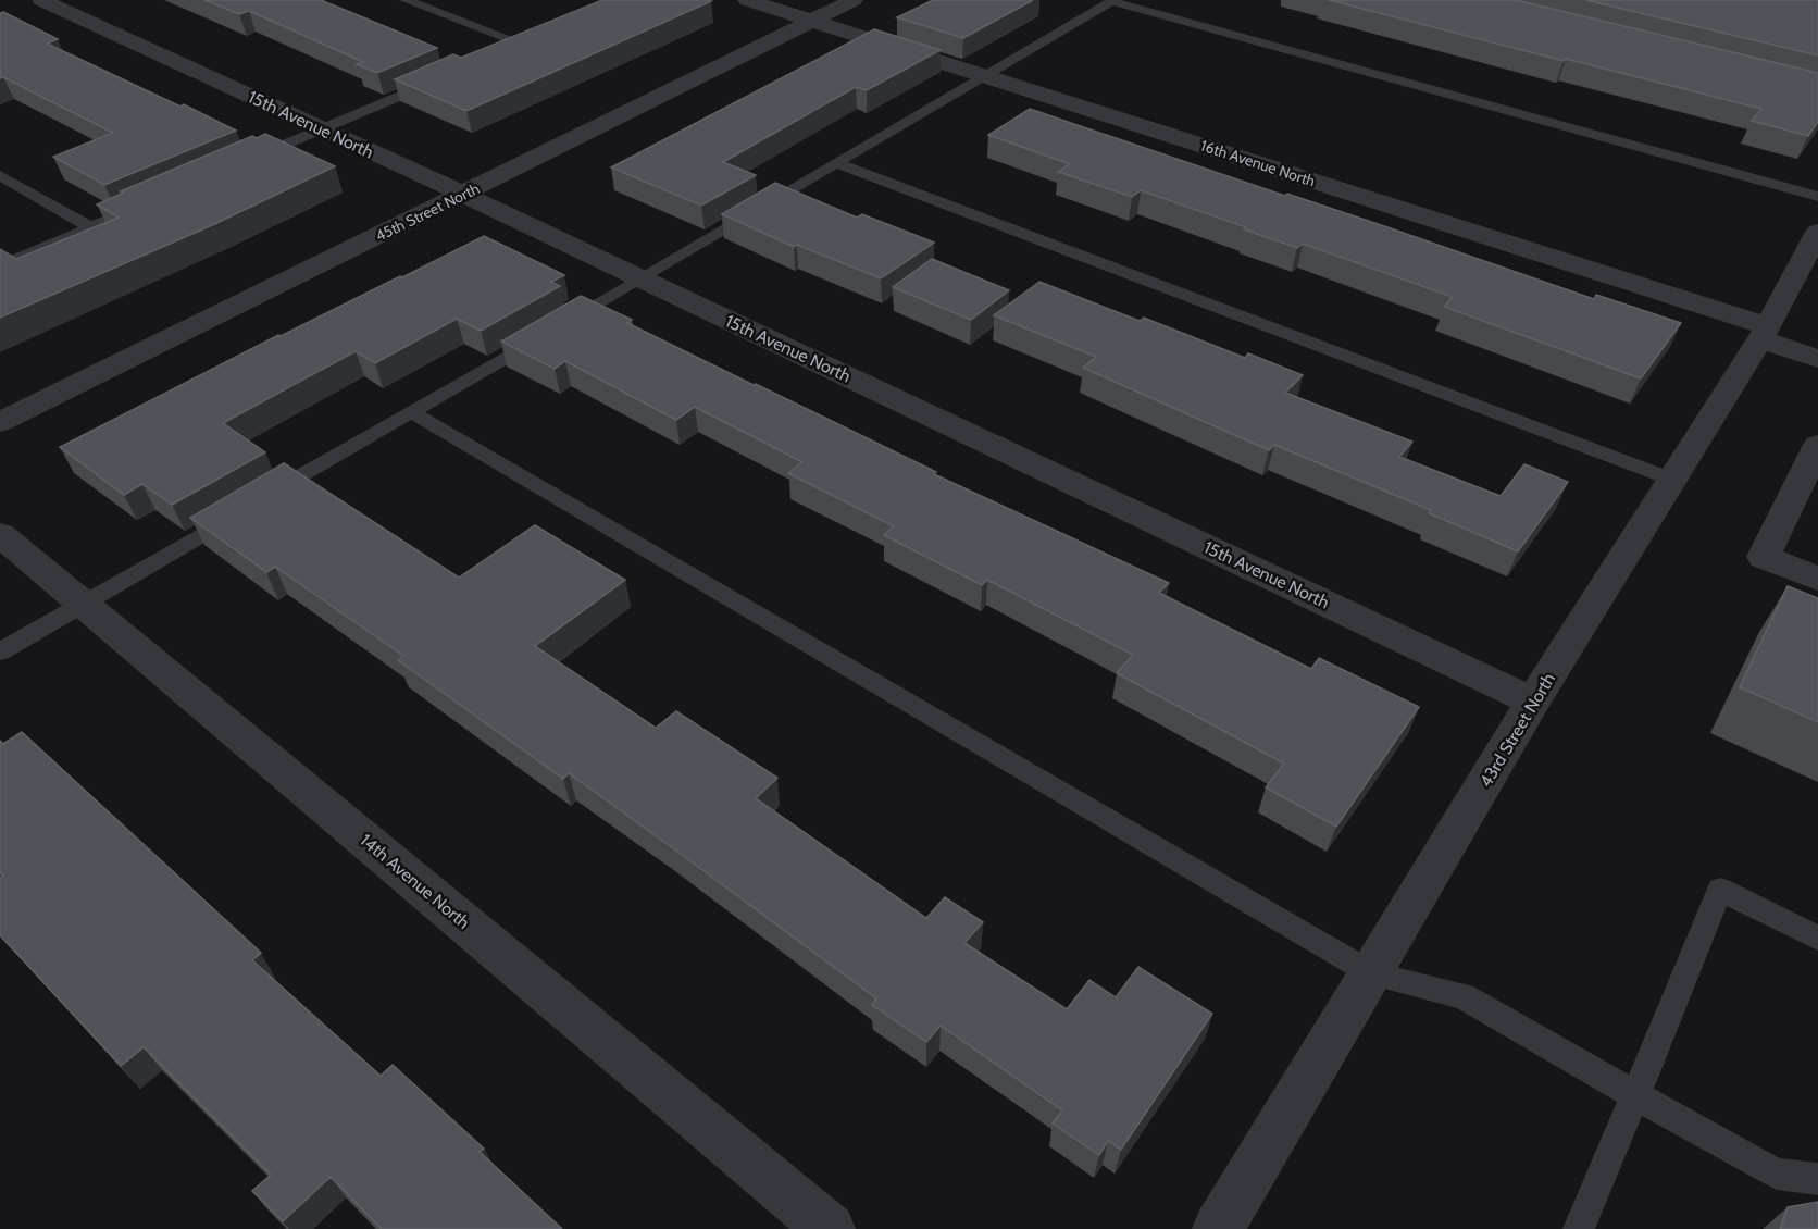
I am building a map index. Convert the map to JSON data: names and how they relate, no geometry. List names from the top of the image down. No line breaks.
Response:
{"streets":{"street":["15th Avenue North","16th Avenue North","45th Street North","43rd Street North","14th Avenue North"]},"crossings":[["15th Avenue North","45th Street North"],["15th Avenue North","43rd Street North"],["16th Avenue North","45th Street North"],["16th Avenue North","43rd Street North"]]}
